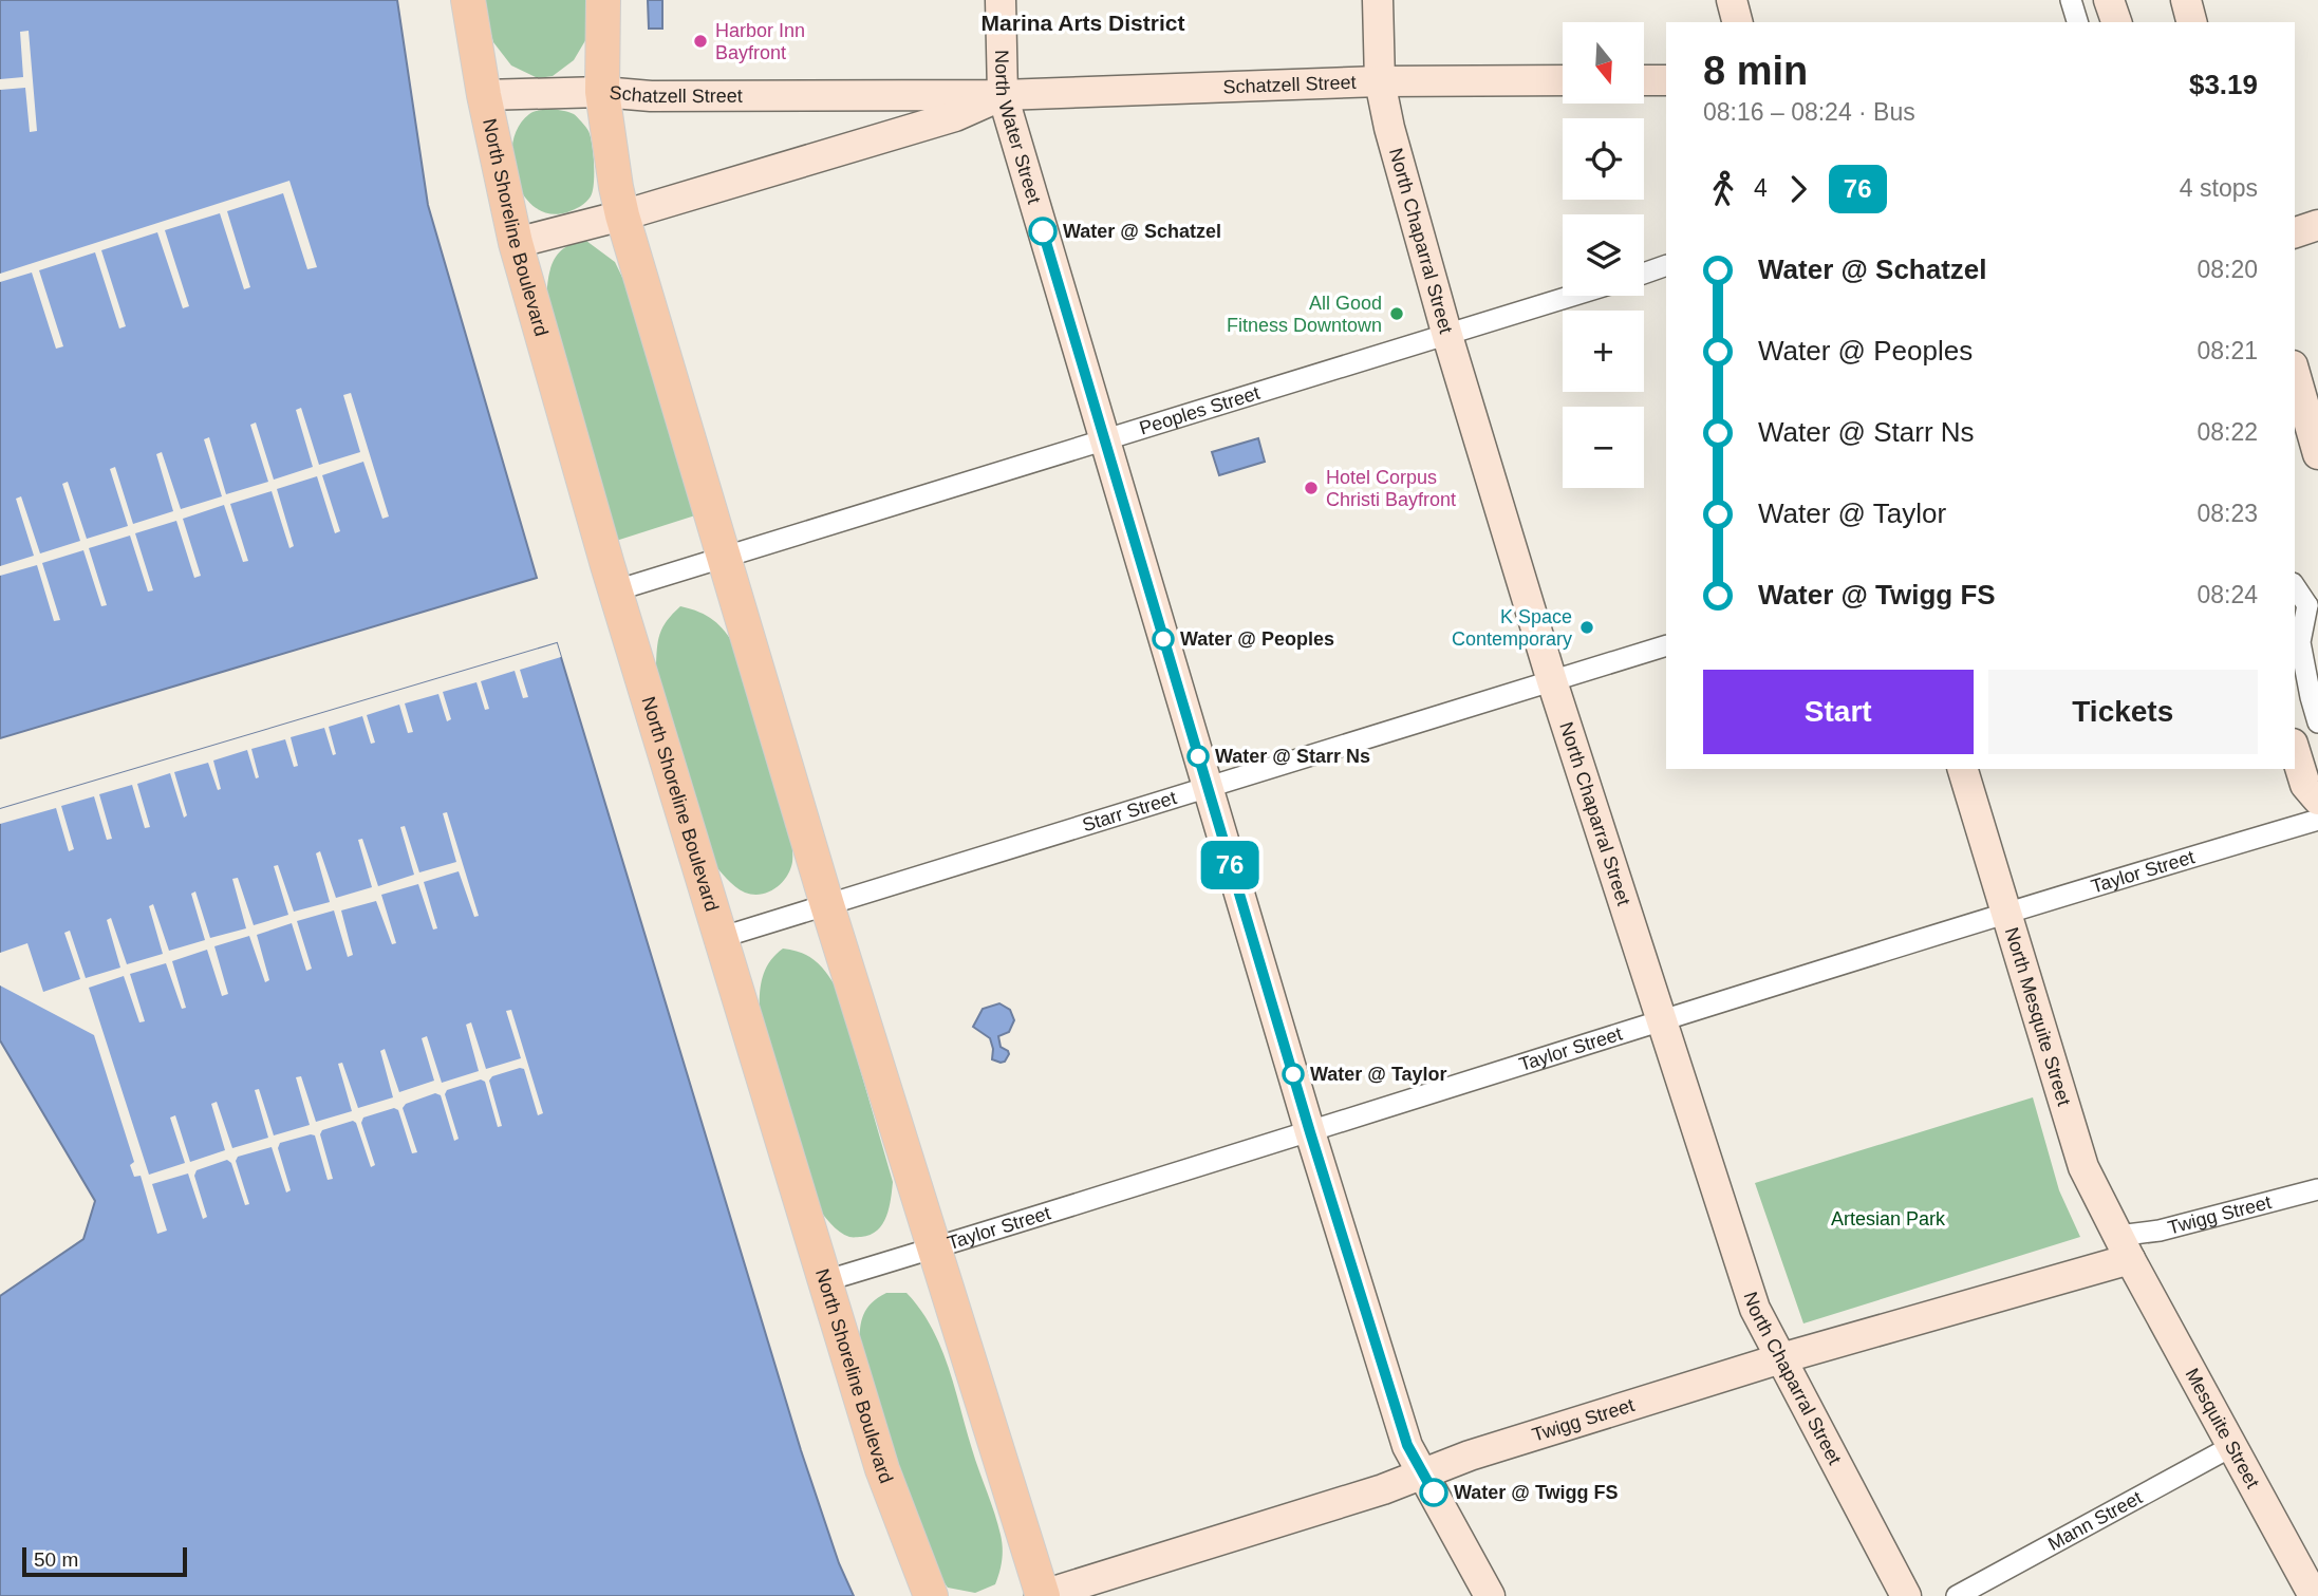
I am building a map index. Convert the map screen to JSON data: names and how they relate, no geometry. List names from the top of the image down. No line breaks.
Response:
{"streets":{"main road":["North Shoreline Boulevard"],"street":["Schatzell Street","North Water Street","North Chaparral Street","Peoples Street","Starr Street","Taylor Street","North Mesquite Street","Twigg Street","Mesquite Street","Mann Street"]},"crossings":[["Schatzell Street","North Water Street"],["Schatzell Street","North Shoreline Boulevard"],["Schatzell Street","North Chaparral Street"],["North Water Street","Peoples Street"],["North Water Street","Starr Street"],["North Water Street","Taylor Street"],["North Water Street","Twigg Street"],["North Shoreline Boulevard","Peoples Street"],["North Shoreline Boulevard","Starr Street"],["North Shoreline Boulevard","Taylor Street"],["North Chaparral Street","Peoples Street"],["North Chaparral Street","Starr Street"],["North Chaparral Street","Taylor Street"],["North Chaparral Street","Twigg Street"],["Taylor Street","North Mesquite Street"],["North Mesquite Street","Twigg Street"],["North Mesquite Street","Mesquite Street"],["Twigg Street","Mesquite Street"],["Mesquite Street","Mann Street"]],"districts":["Marina Arts District"],"parks":["Artesian Park"],"places":["Harbor Inn Bayfront","Water @ Schatzel","All Good Fitness Downtown","Hotel Corpus Christi Bayfront","K Space Contemporary","Water @ Peoples","Water @ Starr Ns","Water @ Taylor","Water @ Twigg FS"],"lines":["bus line 76"],"scale_bar":"50 m","north":"bottom","page":{"on_map":"76","map_buttons":["+","−"],"heading":["8 min","08:16 – 08:24 · Bus","$3.19"],"legs":["4","76","4 stops"],"list":[{"name":"Water @ Schatzel","value":"08:20"},{"name":"Water @ Peoples","value":"08:21"},{"name":"Water @ Starr Ns","value":"08:22"},{"name":"Water @ Taylor","value":"08:23"},{"name":"Water @ Twigg FS","value":"08:24"}],"buttons":["Start","Tickets"],"scale":"50 m"}}
